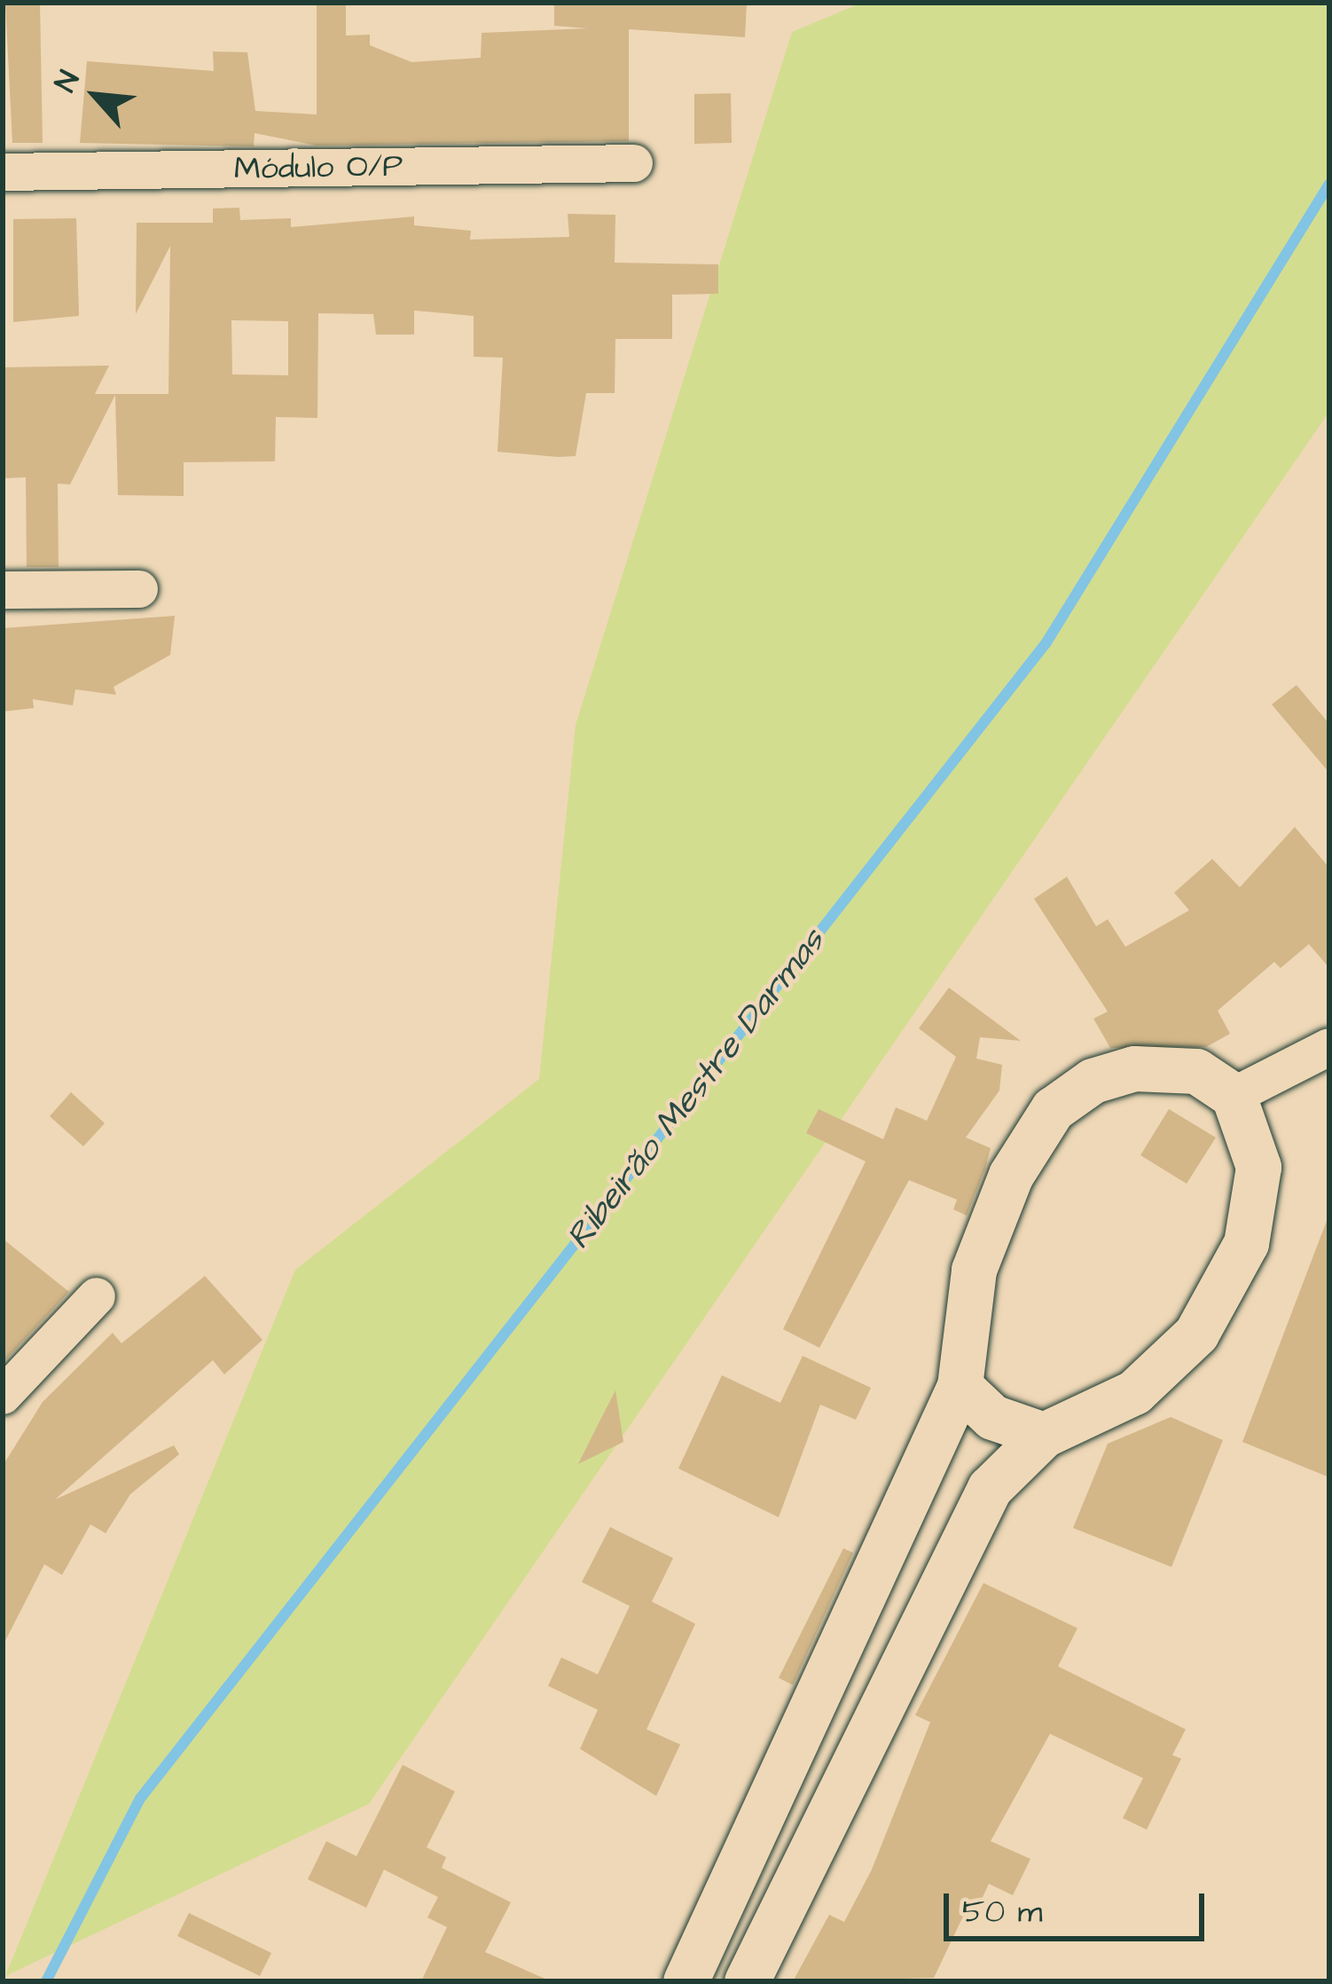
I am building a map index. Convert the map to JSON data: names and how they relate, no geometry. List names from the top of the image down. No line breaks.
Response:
{"streets":{"street":["Módulo O/P"]},"water":["Ribeirão Mestre Darmas"],"scale_bar":"50 m","north":"top left"}
